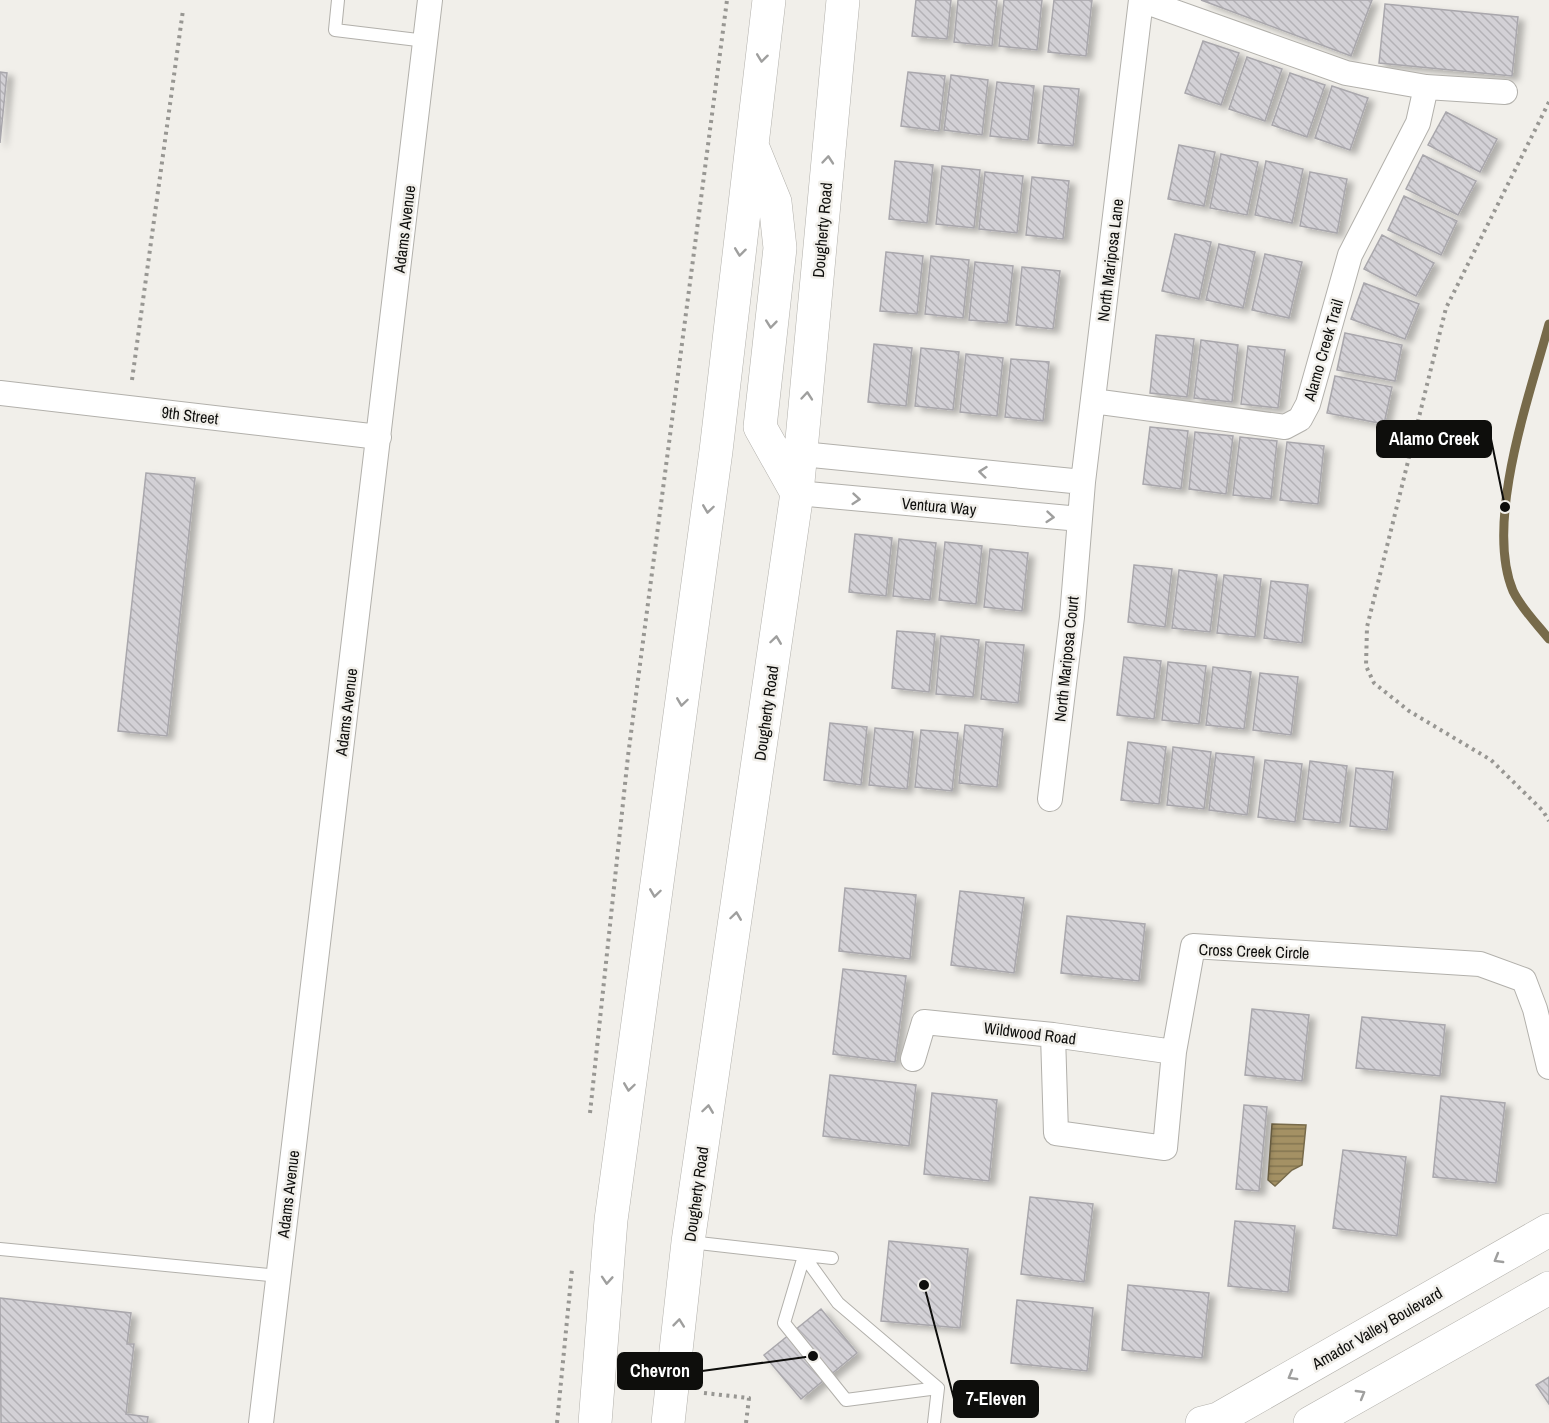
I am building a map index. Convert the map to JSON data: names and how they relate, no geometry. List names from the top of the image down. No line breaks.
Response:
{"streets":{"main road":["Dougherty Road","Amador Valley Boulevard"],"street":["Adams Avenue","North Mariposa Lane","Alamo Creek Trail","9th Street","Ventura Way","North Mariposa Court","Cross Creek Circle","Wildwood Road"]},"crossings":[["Adams Avenue","9th Street"],["Dougherty Road","Ventura Way"],["North Mariposa Lane","Alamo Creek Trail"],["North Mariposa Lane","Ventura Way"],["North Mariposa Lane","North Mariposa Court"],["Ventura Way","North Mariposa Court"],["Cross Creek Circle","Wildwood Road"]],"places":["Alamo Creek","7-Eleven","Chevron"]}
